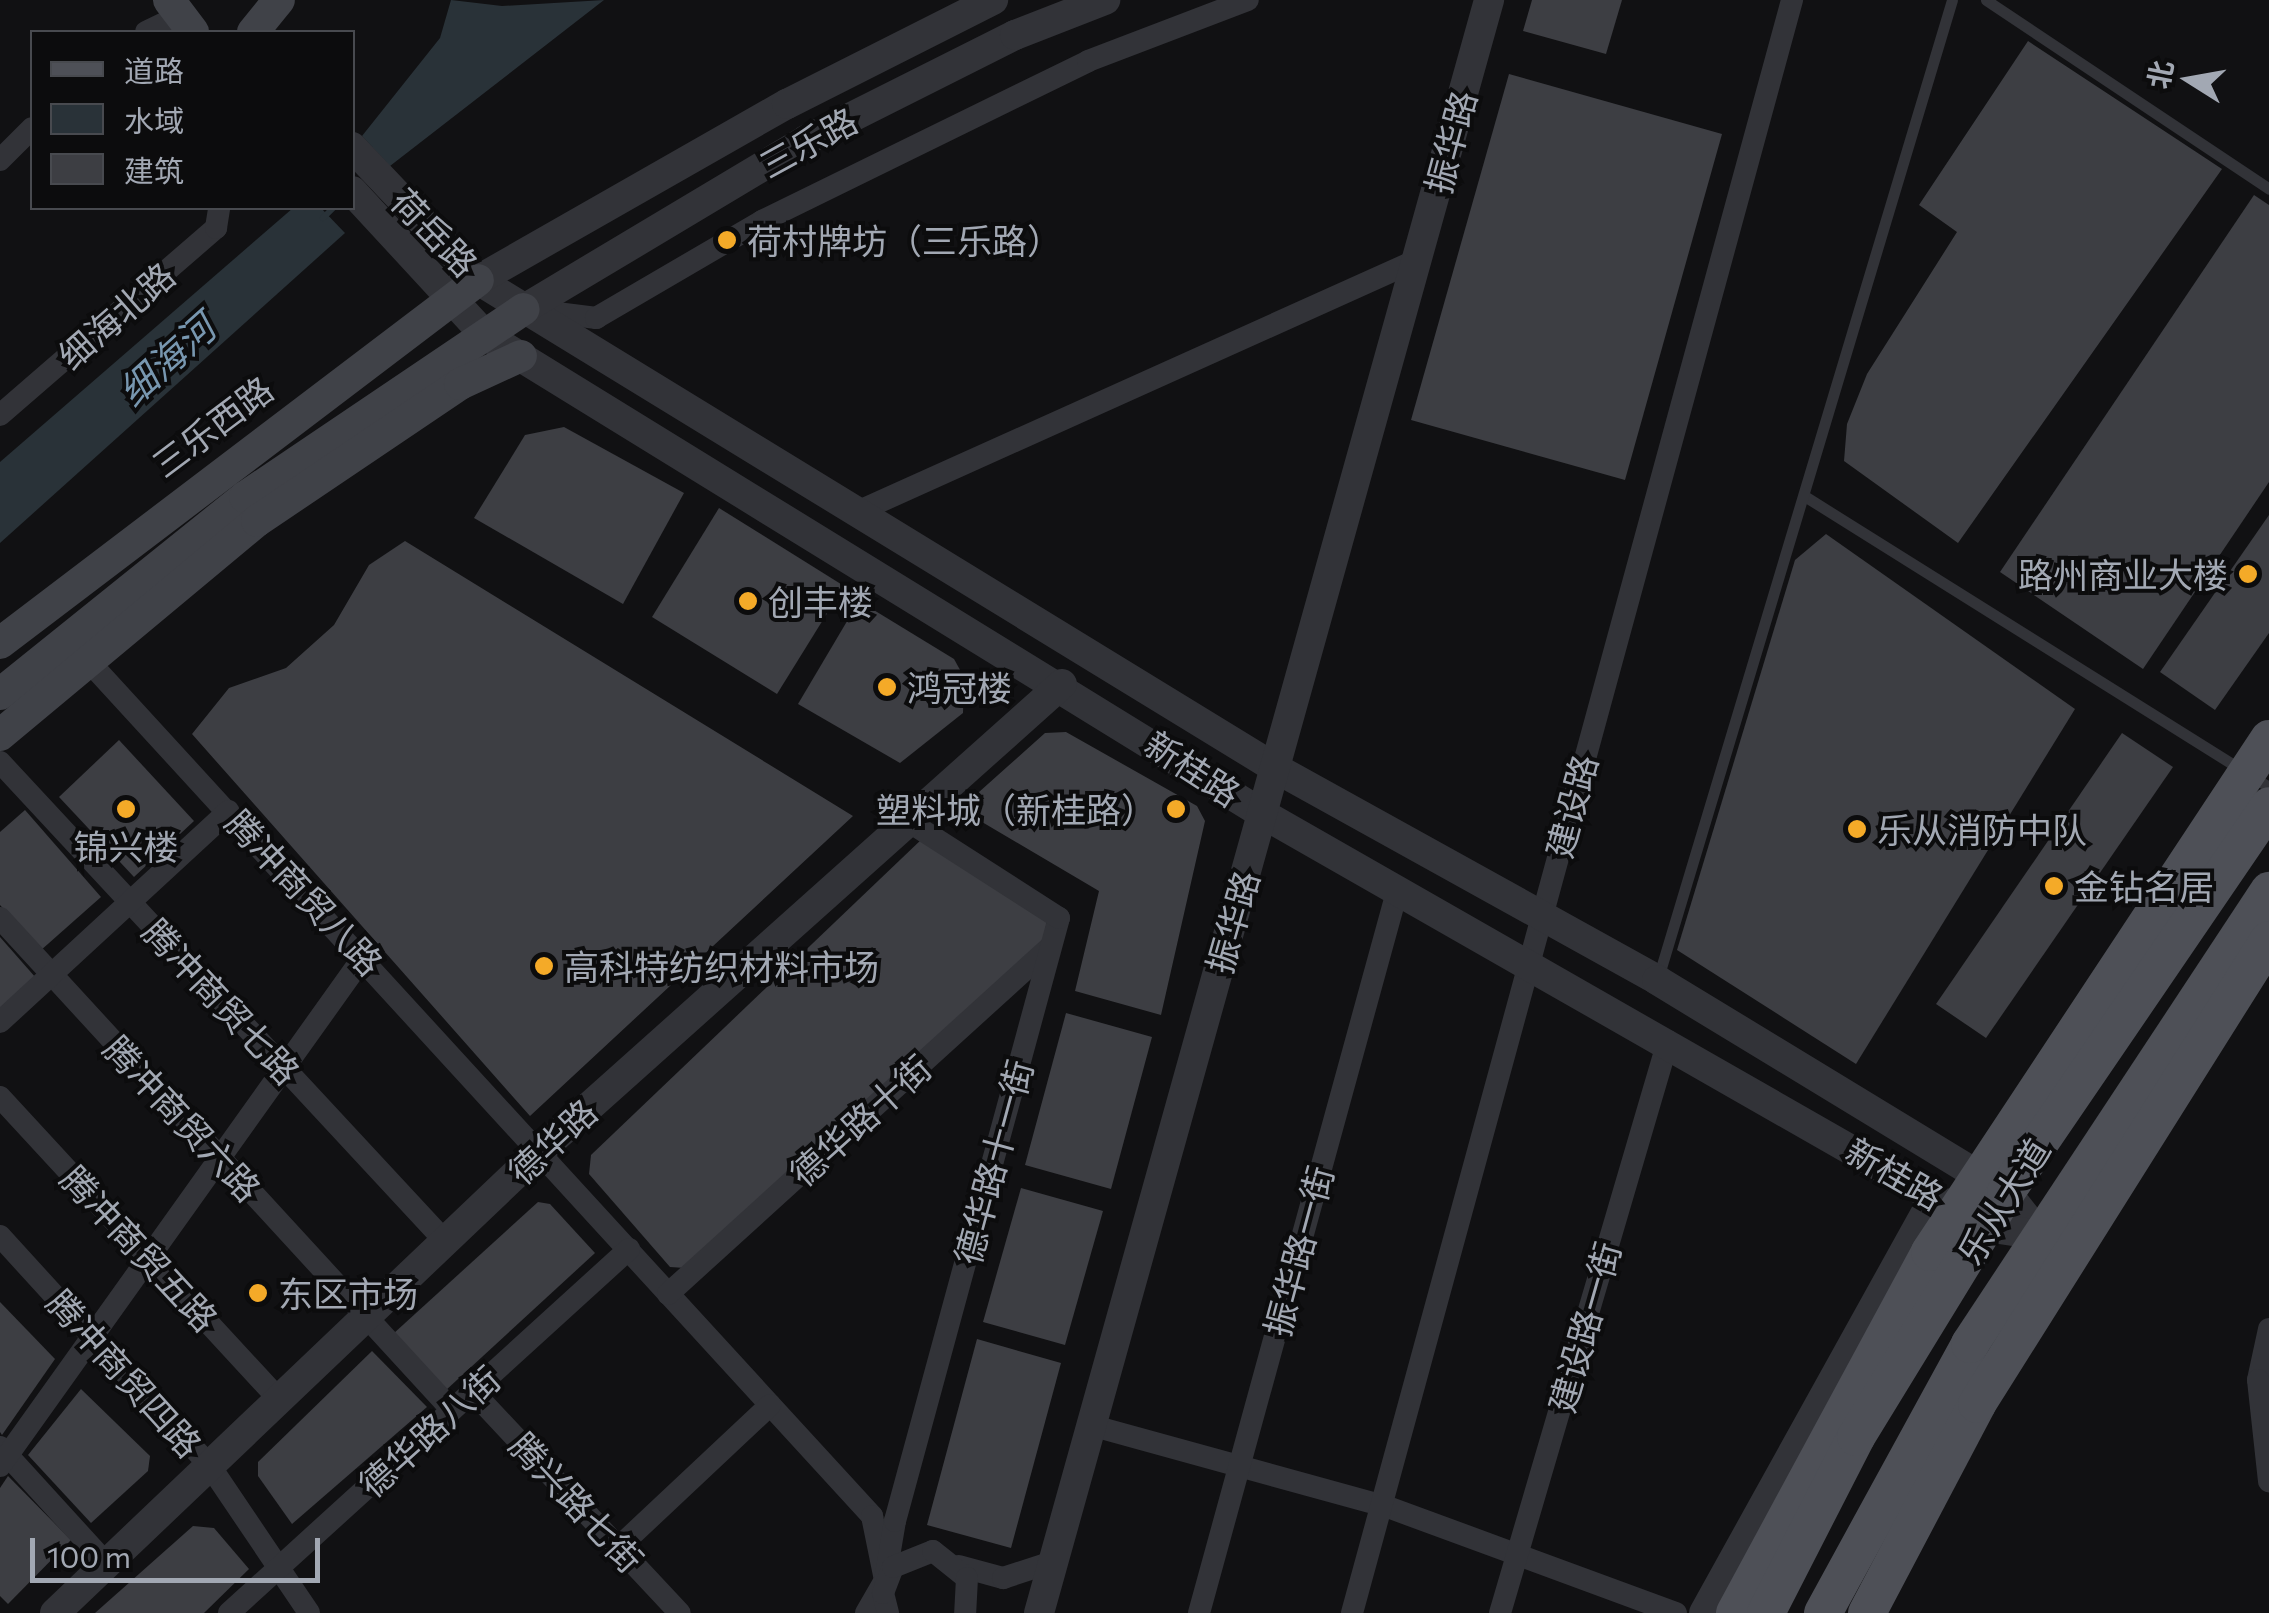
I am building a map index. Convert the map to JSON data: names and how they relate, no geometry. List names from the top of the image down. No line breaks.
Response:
{"streets":{"main road":["三乐西路","乐从大道"],"street":["三乐路","振华路","荷岳路","细海北路","新桂路","建设路","腾冲商贸八路","腾冲商贸七路","腾冲商贸六路","德华路十街","德华路","德华路十一街","腾冲商贸五路","振华路一街","建设路一街","腾冲商贸四路","德华路八街","腾兴路七街"]},"crossings":[["三乐路","荷岳路"],["三乐路","三乐西路"],["三乐路","新桂路"],["振华路","新桂路"],["荷岳路","三乐西路"],["荷岳路","新桂路"],["新桂路","建设路"],["新桂路","德华路"],["新桂路","乐从大道"],["新桂路","振华路一街"],["新桂路","建设路一街"],["腾冲商贸八路","德华路十街"],["腾冲商贸八路","德华路"],["腾冲商贸八路","德华路十一街"],["腾冲商贸八路","德华路八街"],["腾冲商贸七路","德华路"],["腾冲商贸六路","德华路"],["腾冲商贸六路","德华路八街"],["德华路十街","德华路十一街"],["德华路","腾冲商贸五路"],["德华路","腾冲商贸四路"],["腾冲商贸四路","德华路八街"],["德华路八街","腾兴路七街"]],"water":["细海河"],"places":["荷村牌坊（三乐路）","路州商业大楼","创丰楼","鸿冠楼","锦兴楼","塑料城（新桂路）","乐从消防中队","金钻名居","高科特纺织材料市场","东区市场"],"legend":["道路","水域","建筑"],"scale_bar":"100 m","north":"left"}
